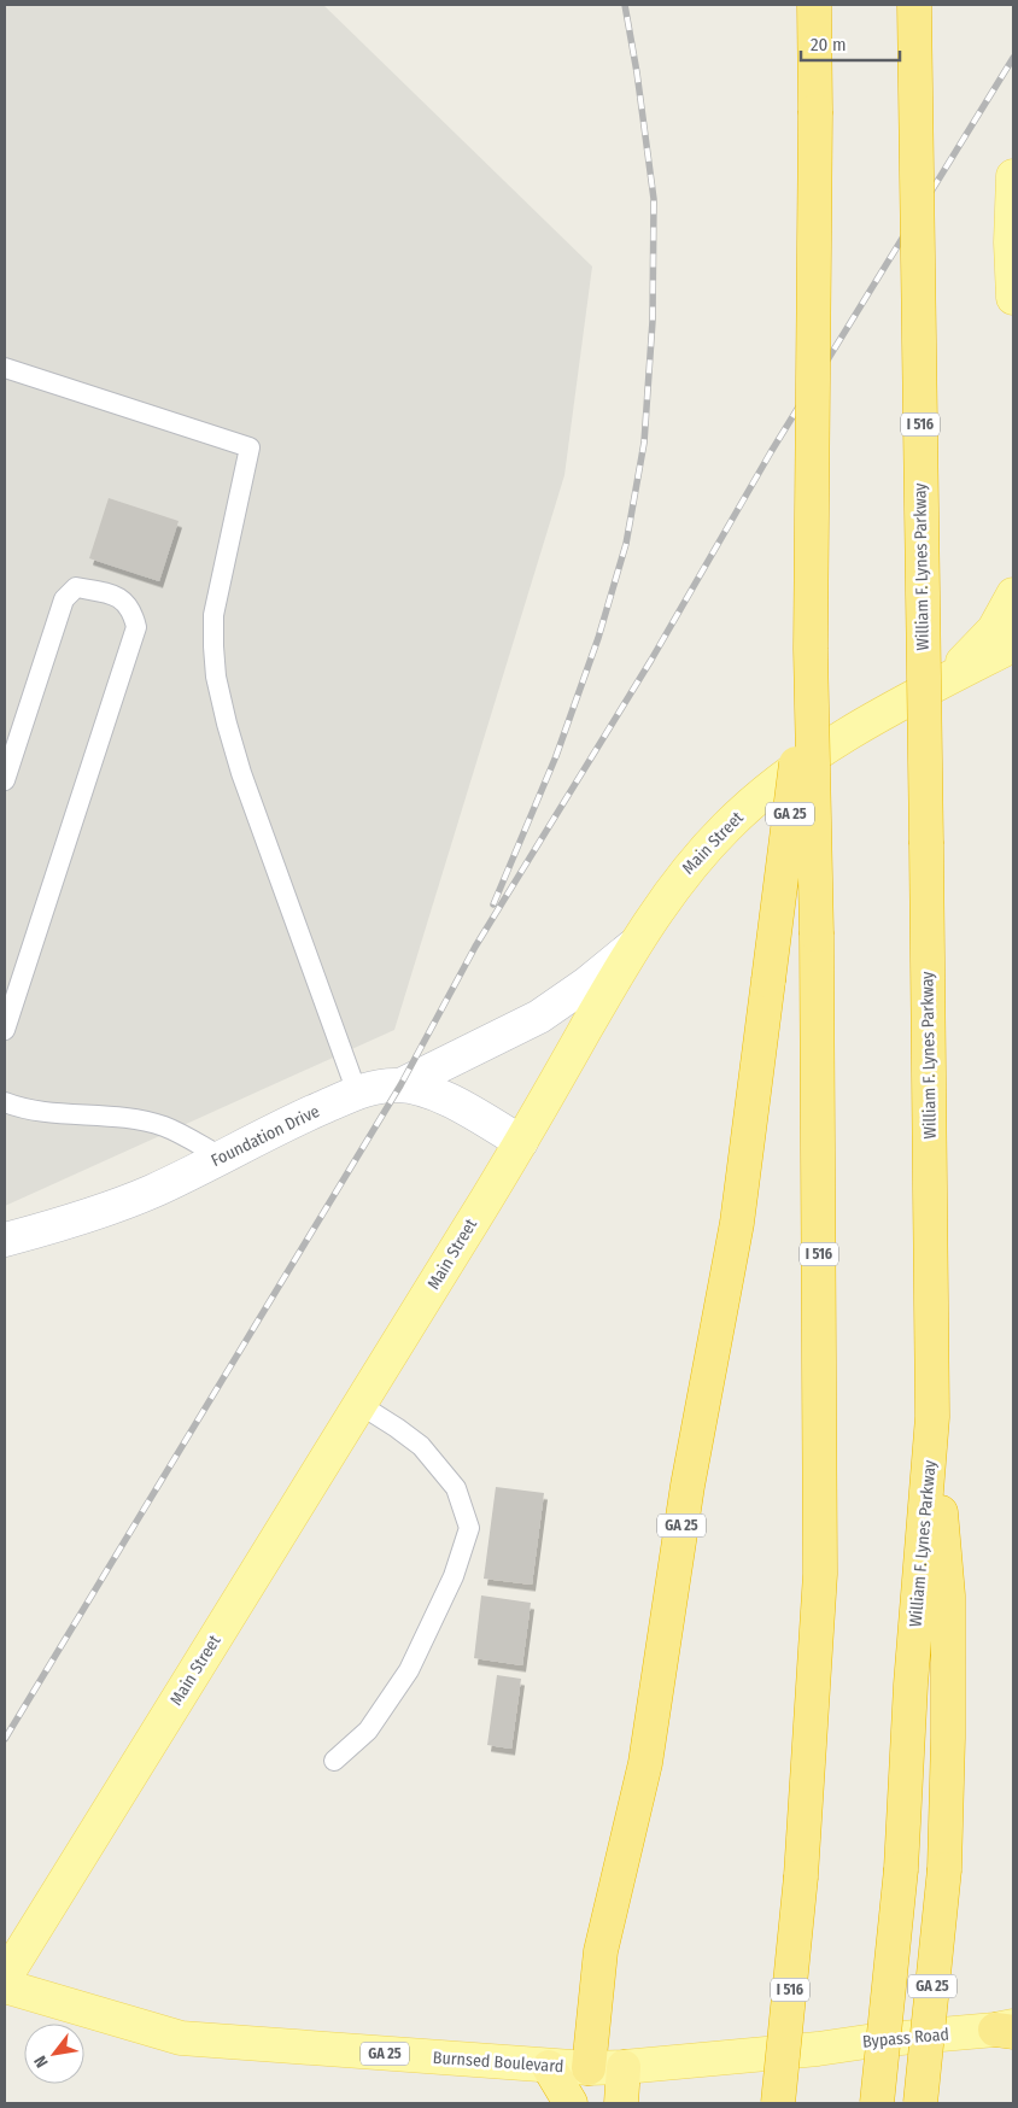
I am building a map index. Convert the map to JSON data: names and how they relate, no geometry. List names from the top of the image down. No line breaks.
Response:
{"streets":{"highway":["I 516","William F. Lynes Parkway","GA 25"],"main road":["Main Street","Bypass Road","Burnsed Boulevard"],"street":["Foundation Drive"]},"crossings":[["I 516","GA 25"],["William F. Lynes Parkway","GA 25"],["GA 25","Burnsed Boulevard"],["Main Street","Foundation Drive"],["Bypass Road","Burnsed Boulevard"]],"scale_bar":"20 m","north":"bottom left"}
